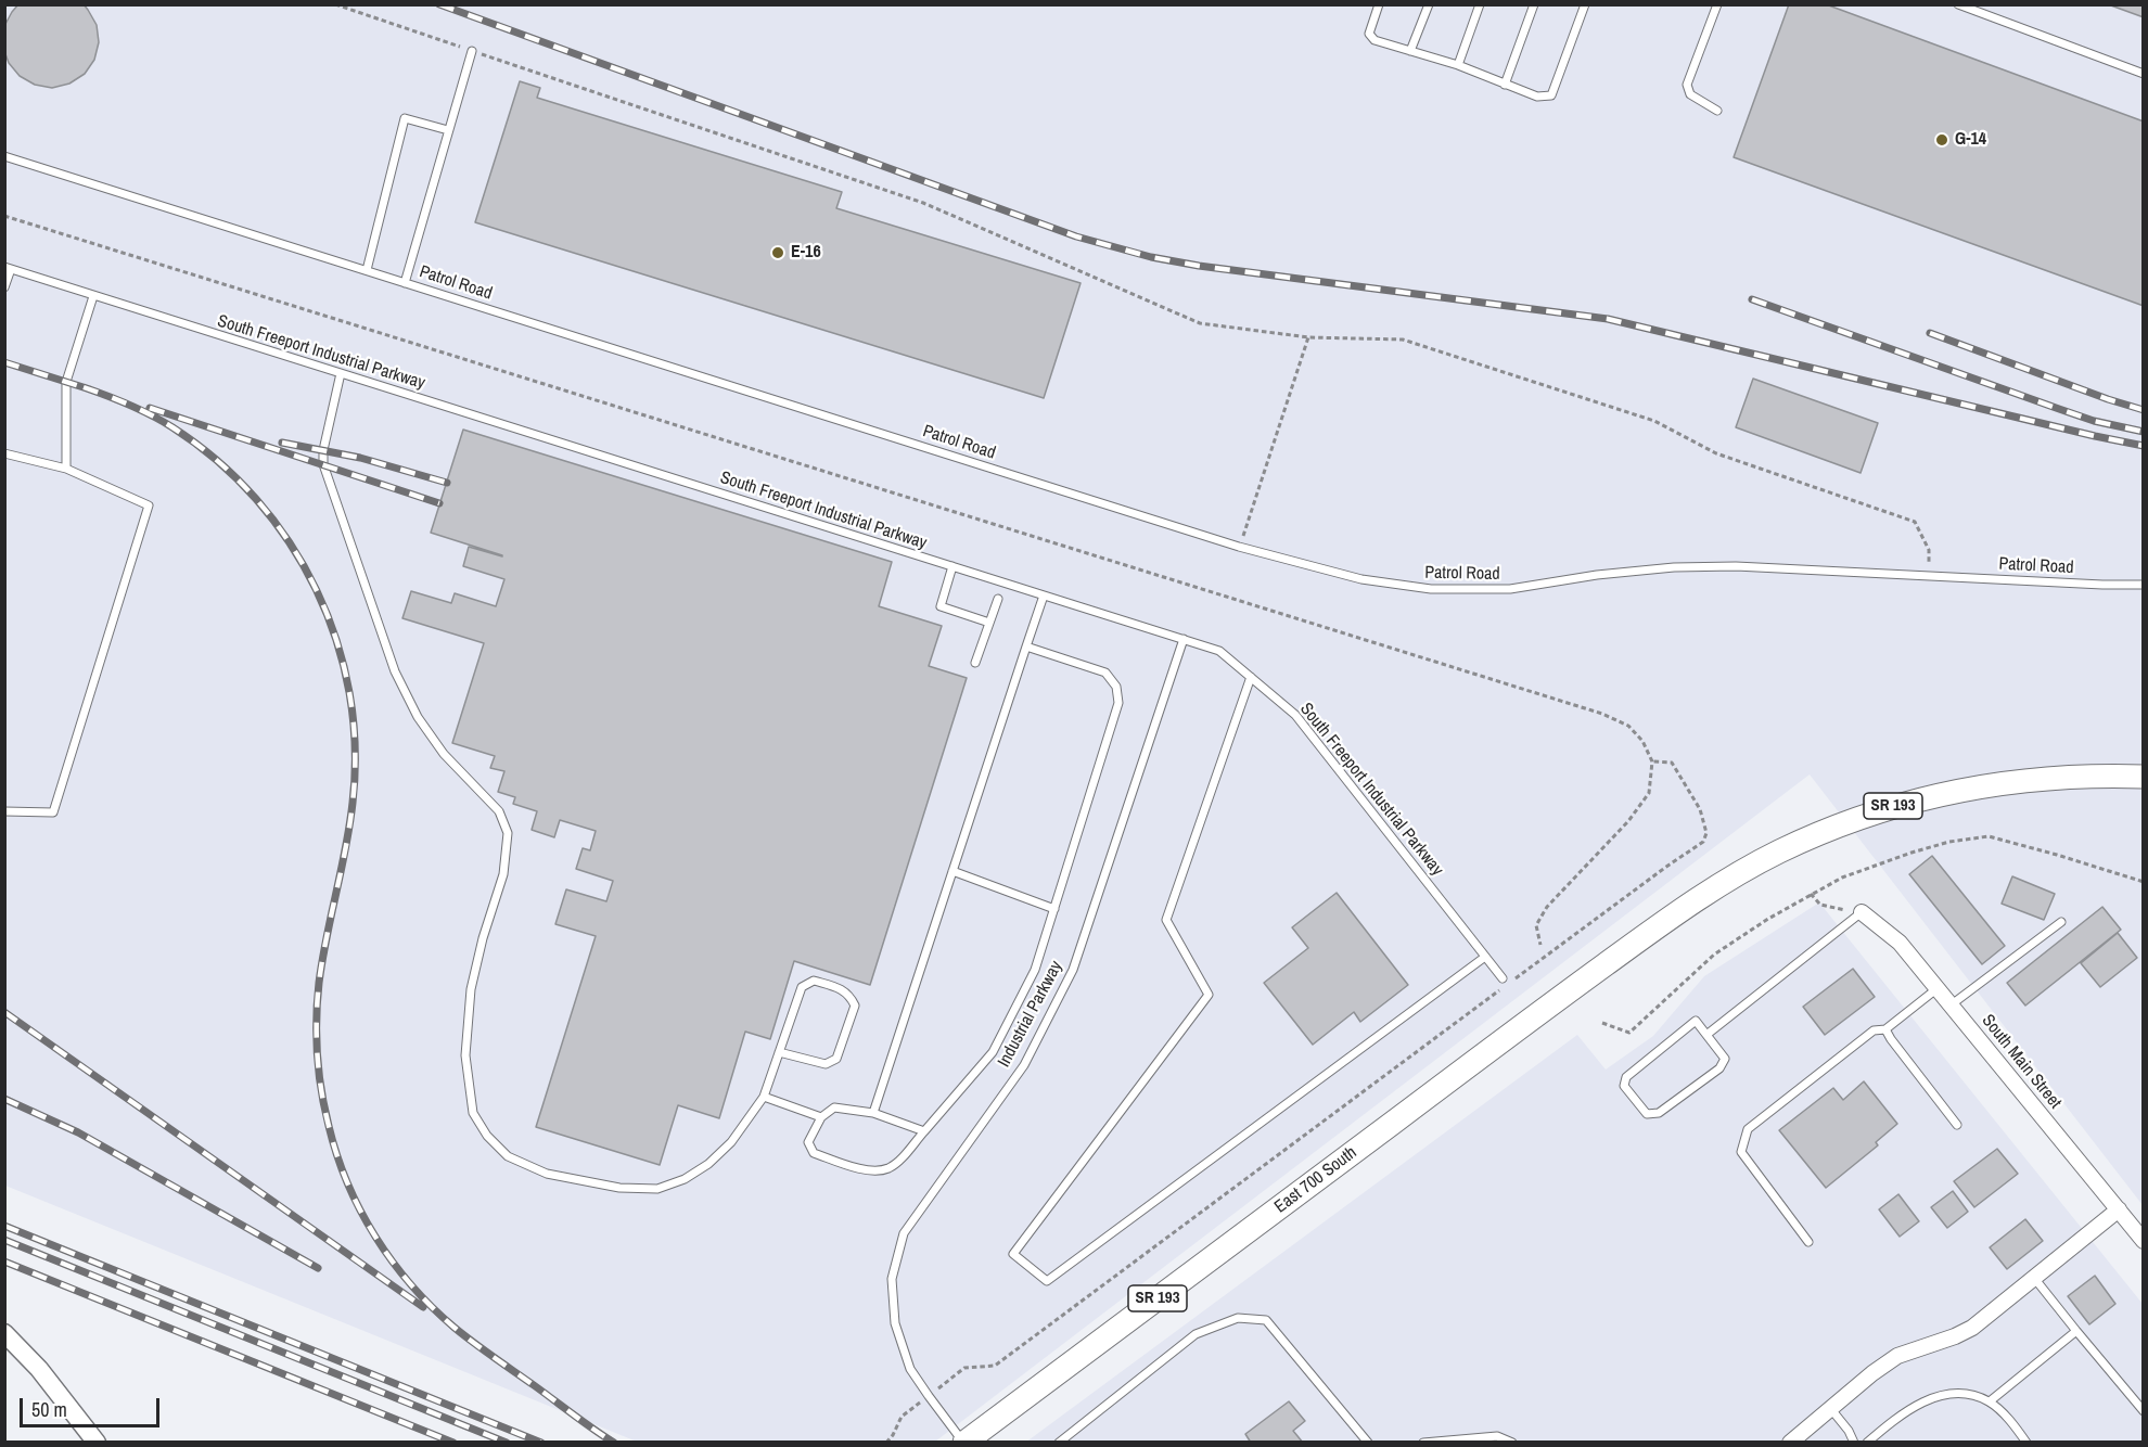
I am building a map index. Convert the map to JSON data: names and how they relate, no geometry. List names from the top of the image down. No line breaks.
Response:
{"streets":{"main road":["SR 193","East 700 South"],"street":["South Main Street"],"lane":["Patrol Road","South Freeport Industrial Parkway","Industrial Parkway"]},"crossings":[["South Freeport Industrial Parkway","Industrial Parkway"],["Industrial Parkway","East 700 South"]],"places":["G-14","E-16"],"scale_bar":"50 m"}
